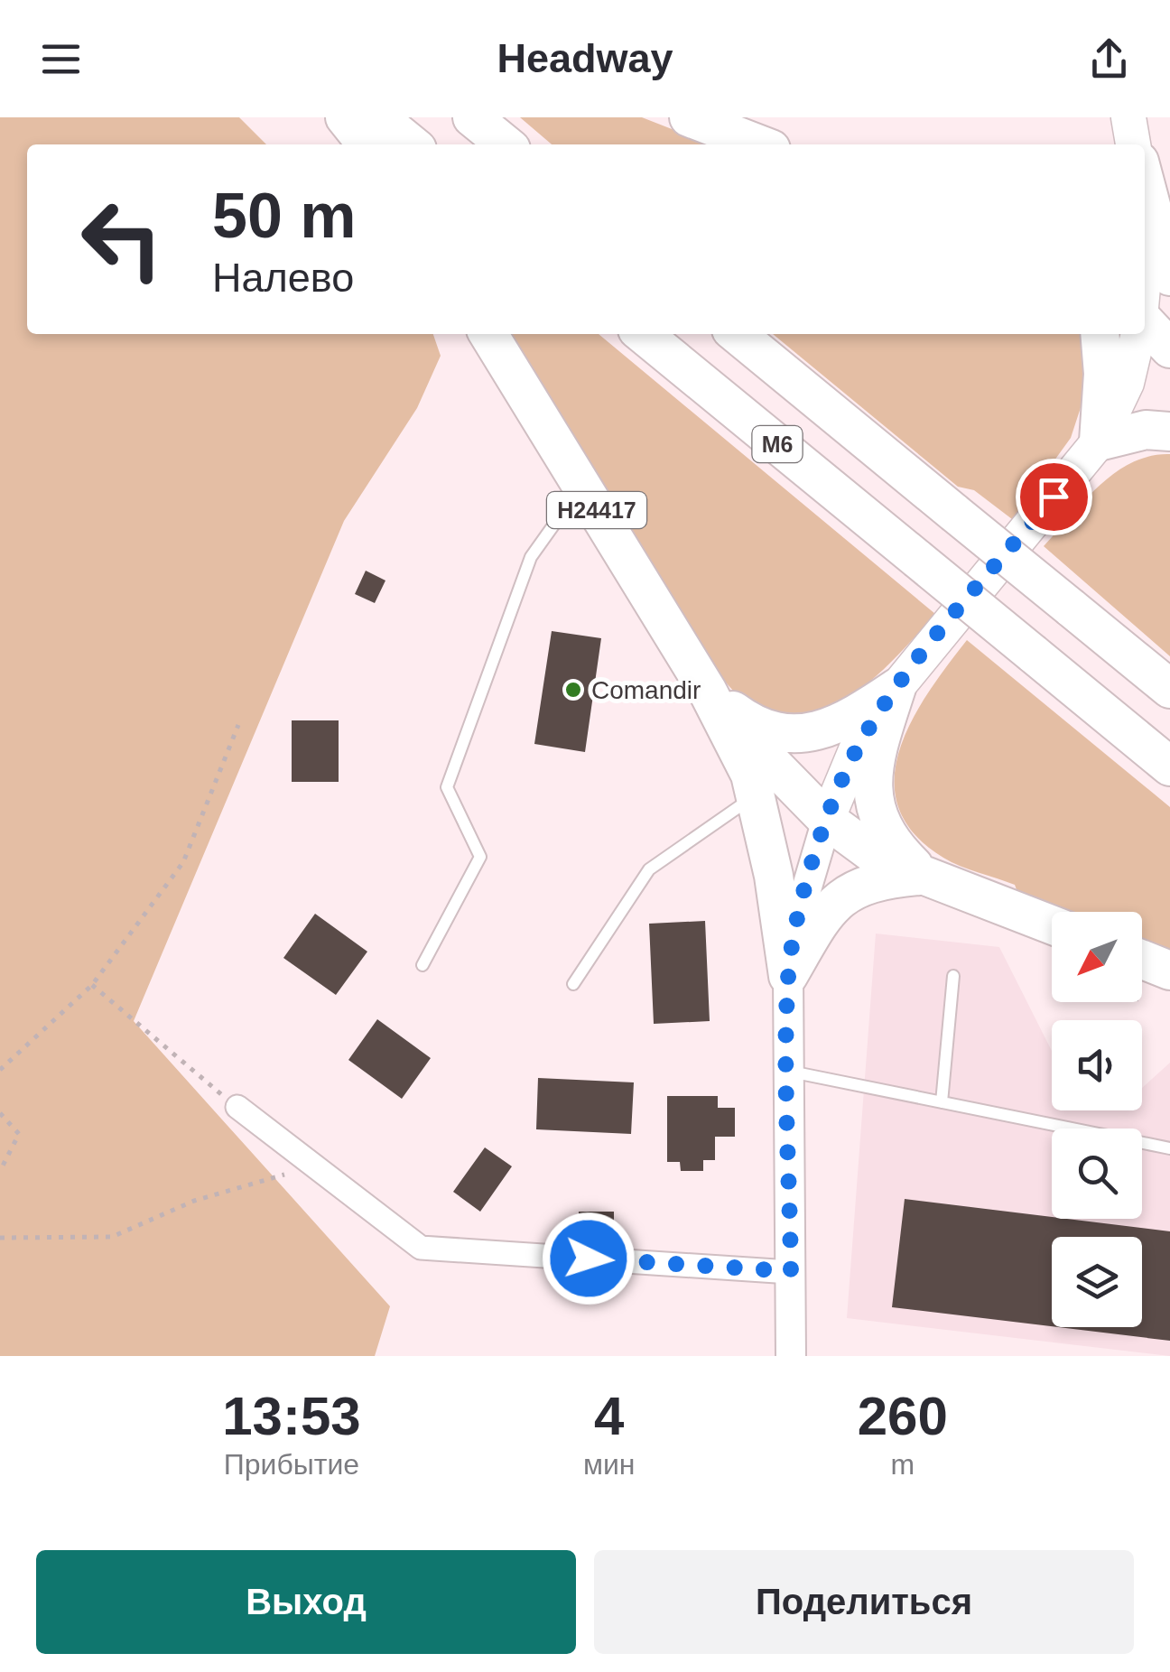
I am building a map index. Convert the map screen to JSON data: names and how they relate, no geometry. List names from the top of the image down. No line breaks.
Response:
{"streets":{"highway":["М6","Н24417"]},"places":["Comandir"],"north":"bottom left","page":{"header":"Headway","turn":["50 m","Налево"],"eta":["13:53","Прибытие","4","мин","260","m"],"buttons":["Выход","Поделиться"]}}
